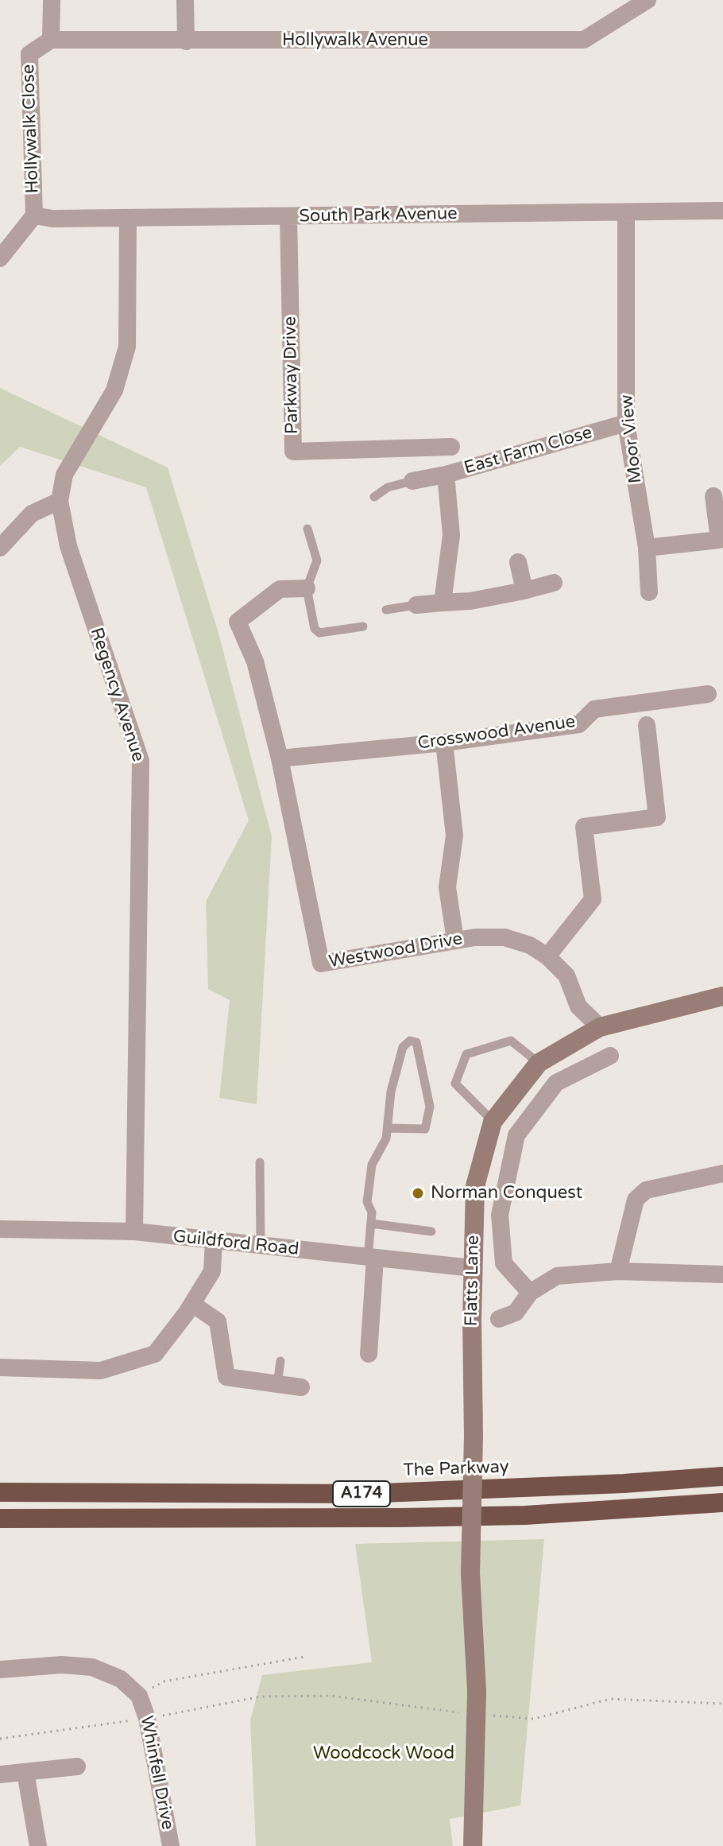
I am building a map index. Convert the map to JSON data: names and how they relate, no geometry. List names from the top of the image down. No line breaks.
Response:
{"streets":{"highway":["The Parkway","A174"],"street":["Hollywalk Avenue","Hollywalk Close","South Park Avenue","Parkway Drive","Moor View","East Farm Close","Regency Avenue","Crosswood Avenue","Westwood Drive","Guildford Road","Flatts Lane","Whinfell Drive"]},"crossings":[["Hollywalk Avenue","Hollywalk Close"],["Hollywalk Close","South Park Avenue"],["South Park Avenue","Parkway Drive"],["South Park Avenue","Moor View"],["South Park Avenue","Regency Avenue"],["Moor View","East Farm Close"],["Regency Avenue","Guildford Road"],["Crosswood Avenue","Westwood Drive"],["Westwood Drive","Flatts Lane"],["Guildford Road","Flatts Lane"]],"parks":["Woodcock Wood"],"places":["Norman Conquest"]}
